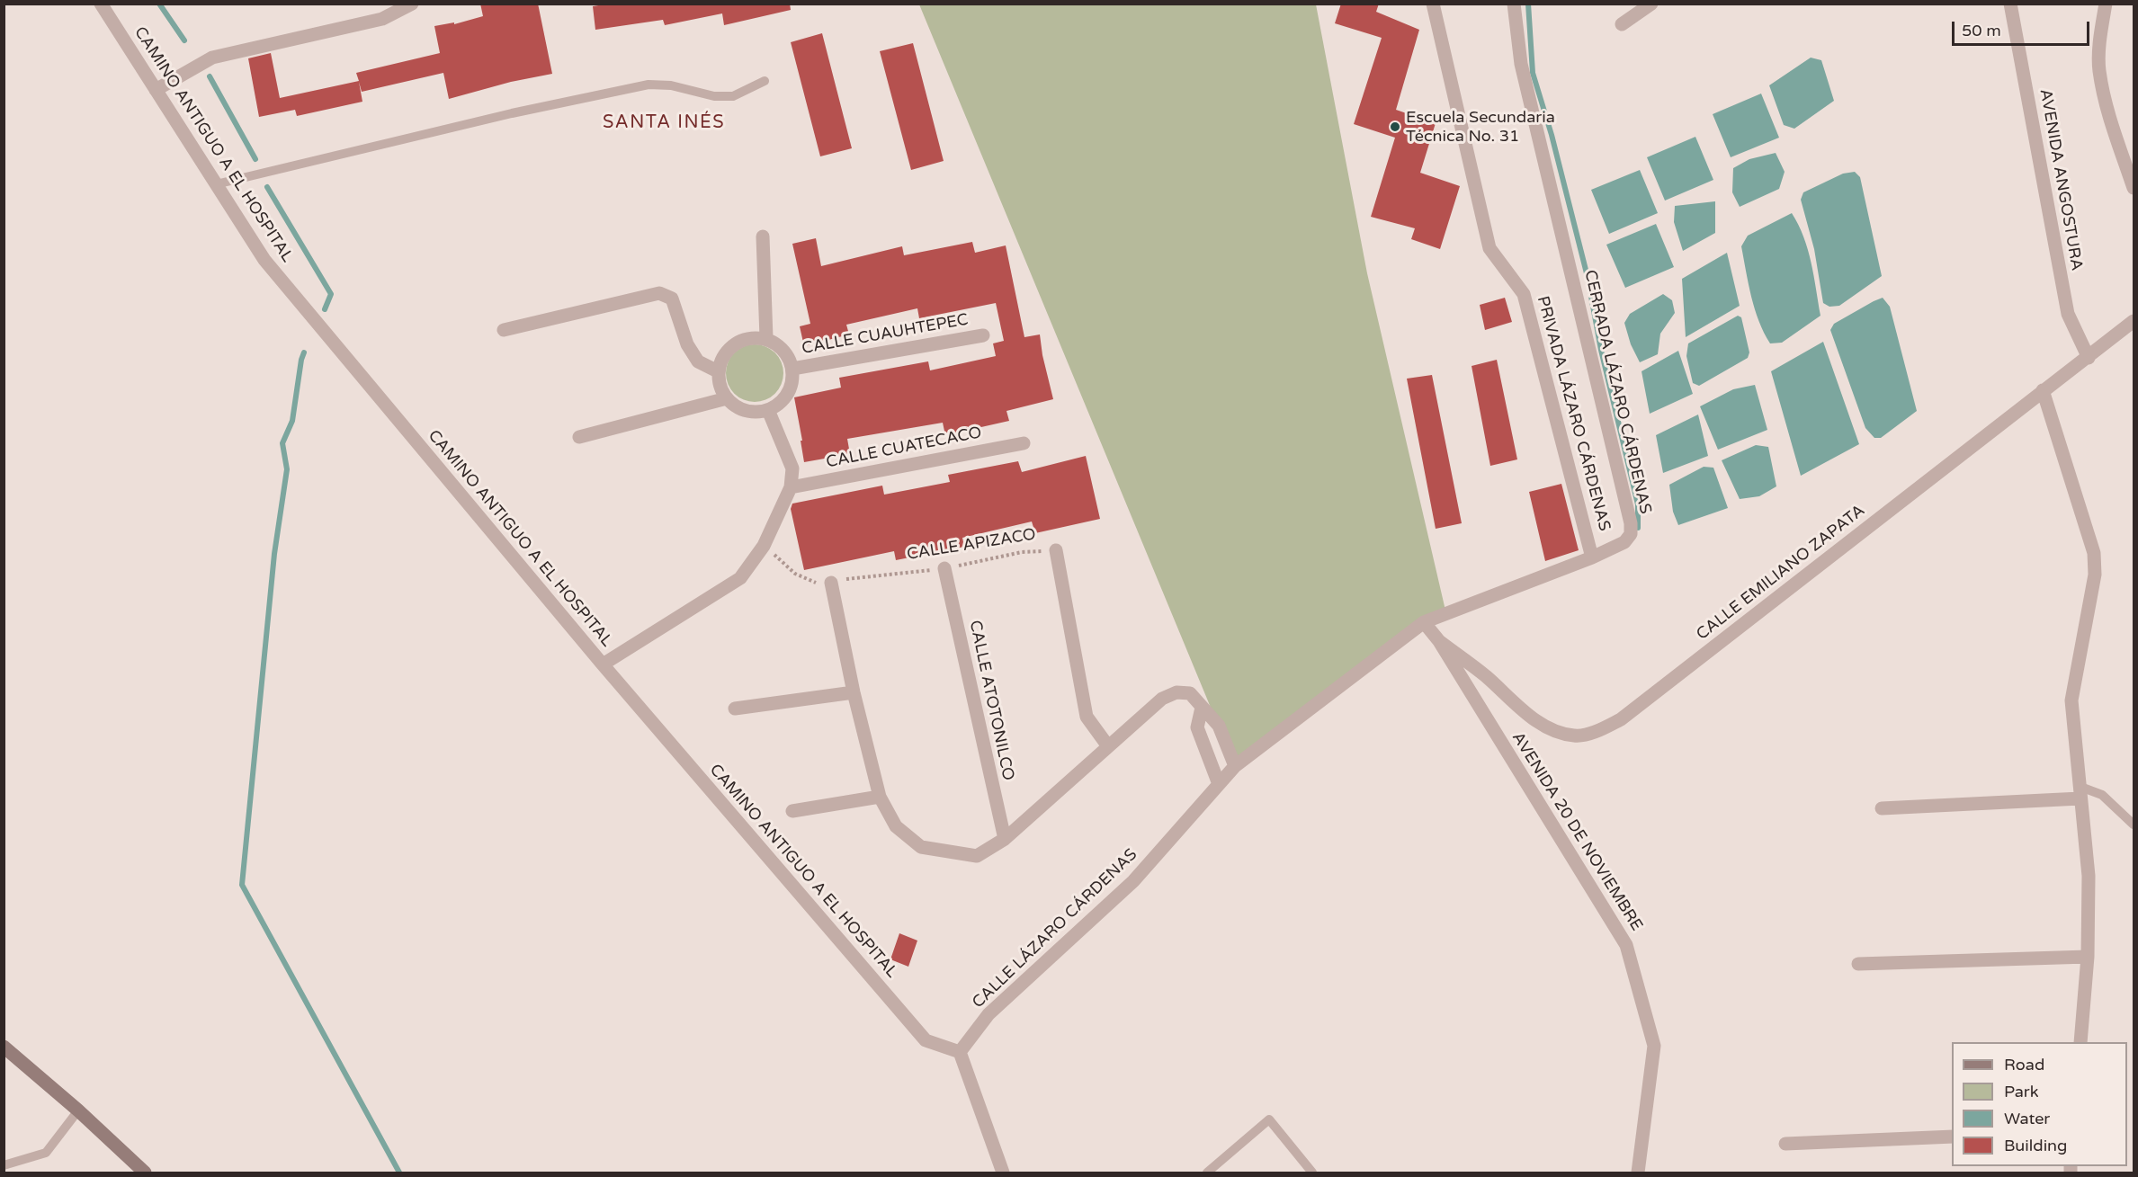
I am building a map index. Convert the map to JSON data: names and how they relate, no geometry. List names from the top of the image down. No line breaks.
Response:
{"streets":{"street":["CAMINO ANTIGUO A EL HOSPITAL","AVENIDA ANGOSTURA","CALLE CUAUHTEPEC","CERRADA LÁZARO CÁRDENAS","PRIVADA LÁZARO CÁRDENAS","CALLE CUATECACO","CALLE APIZACO","CALLE EMILIANO ZAPATA","CALLE ATOTONILCO","AVENIDA 20 DE NOVIEMBRE","CALLE LÁZARO CÁRDENAS"]},"crossings":[["CAMINO ANTIGUO A EL HOSPITAL","CALLE LÁZARO CÁRDENAS"],["AVENIDA ANGOSTURA","CALLE EMILIANO ZAPATA"],["CERRADA LÁZARO CÁRDENAS","PRIVADA LÁZARO CÁRDENAS"],["CERRADA LÁZARO CÁRDENAS","AVENIDA 20 DE NOVIEMBRE"],["CERRADA LÁZARO CÁRDENAS","CALLE LÁZARO CÁRDENAS"],["CALLE APIZACO","CALLE ATOTONILCO"],["CALLE EMILIANO ZAPATA","AVENIDA 20 DE NOVIEMBRE"]],"districts":["SANTA INÉS"],"places":["Escuela Secundaria Técnica No. 31"],"legend":["Road","Park","Water","Building"],"scale_bar":"50 m"}
